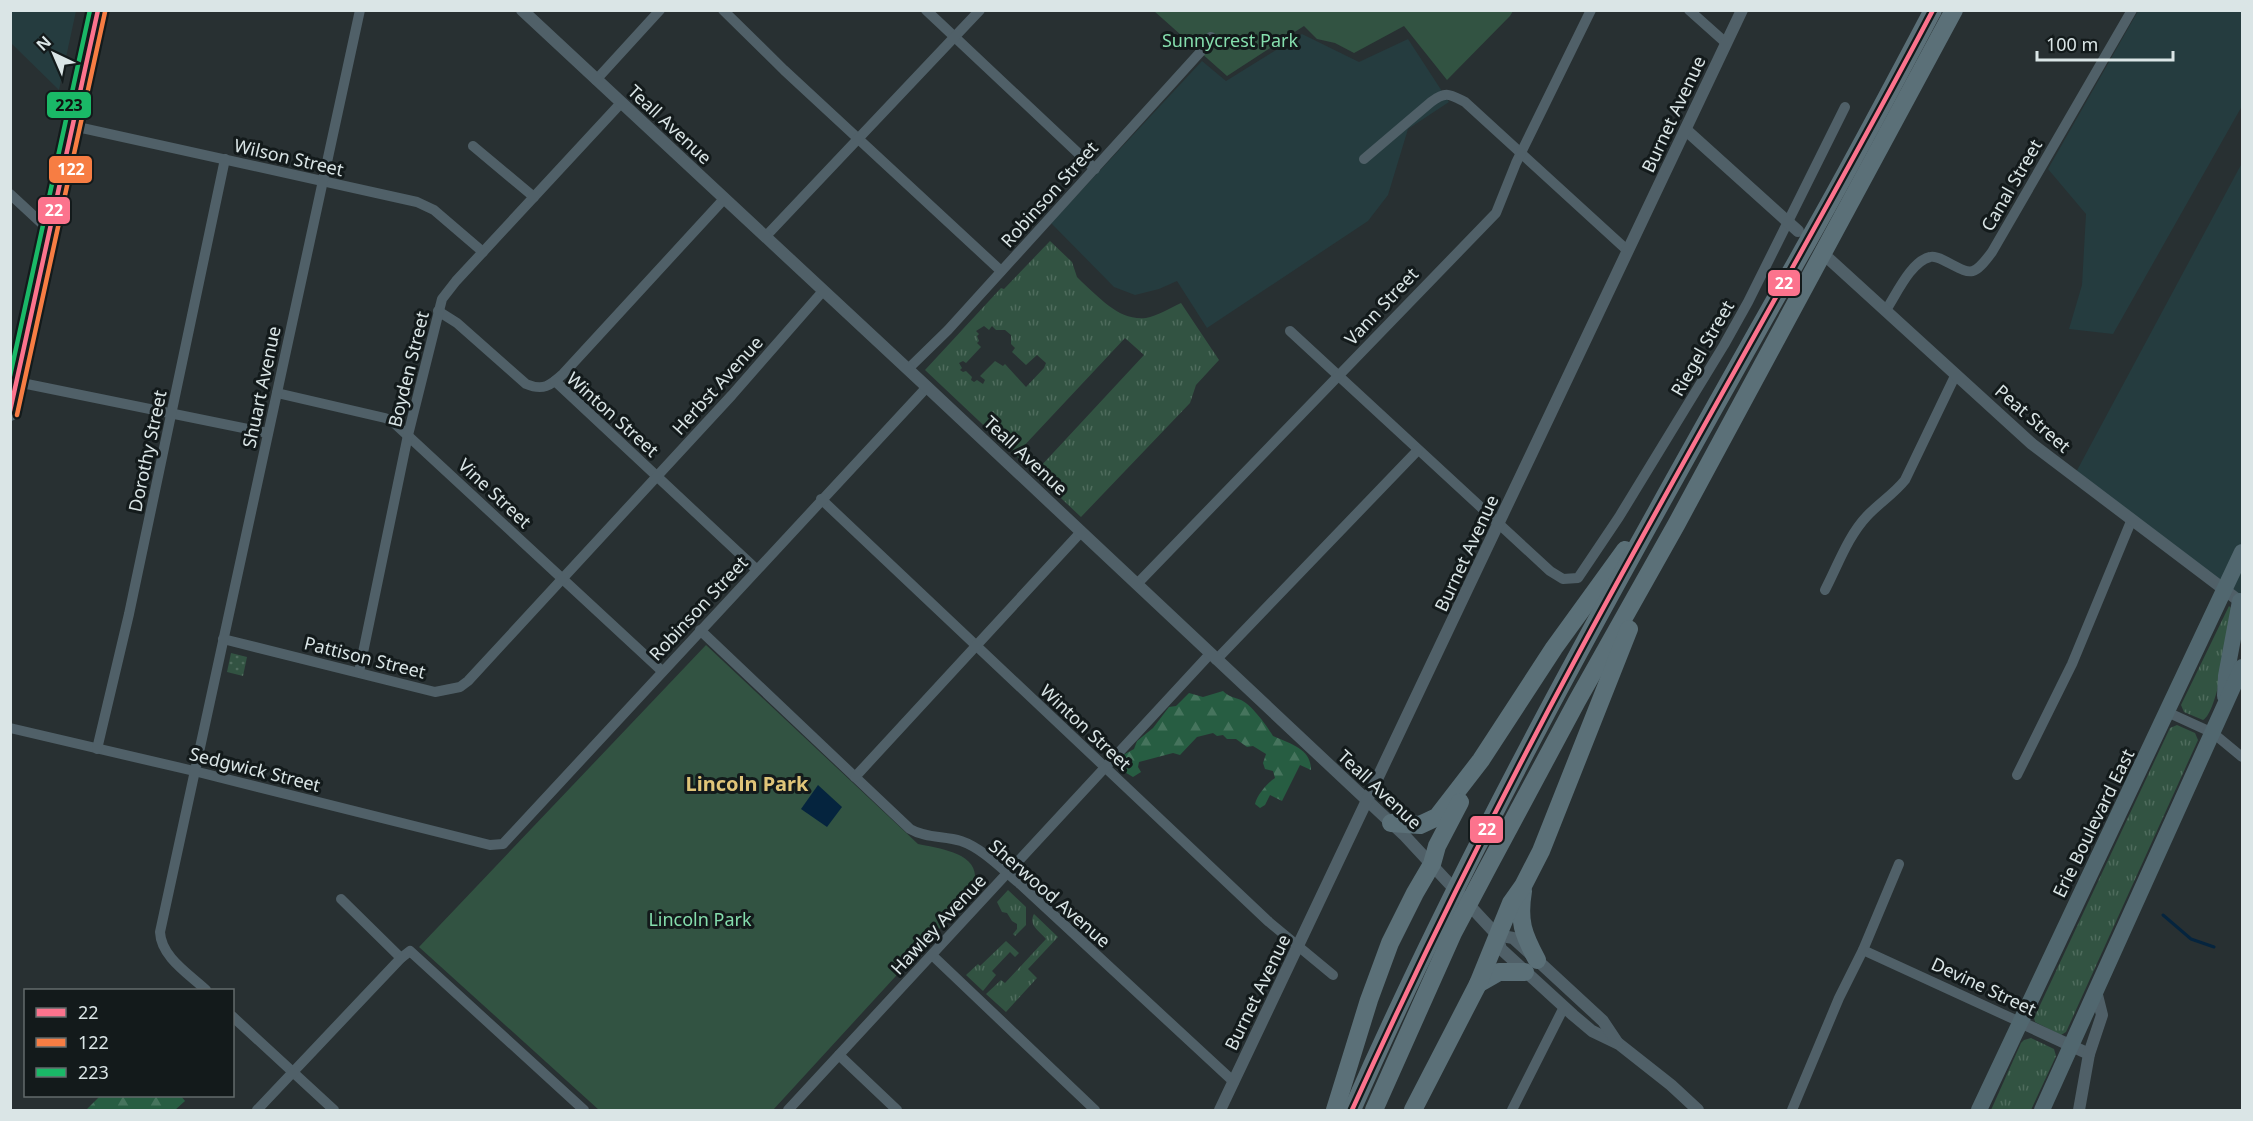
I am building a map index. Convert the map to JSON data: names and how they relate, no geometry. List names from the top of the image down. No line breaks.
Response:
{"streets":{"main road":["Erie Boulevard East"],"street":["Burnet Avenue","Teall Avenue","Wilson Street","Canal Street","Robinson Street","Vann Street","Riegel Street","Boyden Street","Herbst Avenue","Shuart Avenue","Winton Street","Peat Street","Dorothy Street","Vine Street","Pattison Street","Sedgwick Street","Sherwood Avenue","Hawley Avenue","Devine Street"]},"crossings":[["Burnet Avenue","Teall Avenue"],["Burnet Avenue","Riegel Street"],["Burnet Avenue","Winton Street"],["Burnet Avenue","Sherwood Avenue"],["Teall Avenue","Robinson Street"],["Teall Avenue","Vann Street"],["Teall Avenue","Boyden Street"],["Teall Avenue","Herbst Avenue"],["Teall Avenue","Hawley Avenue"],["Wilson Street","Boyden Street"],["Wilson Street","Shuart Avenue"],["Wilson Street","Dorothy Street"],["Canal Street","Peat Street"],["Robinson Street","Winton Street"],["Robinson Street","Vine Street"],["Robinson Street","Sedgwick Street"],["Robinson Street","Sherwood Avenue"],["Boyden Street","Winton Street"],["Boyden Street","Vine Street"],["Boyden Street","Pattison Street"],["Herbst Avenue","Winton Street"],["Herbst Avenue","Vine Street"],["Herbst Avenue","Pattison Street"],["Shuart Avenue","Vine Street"],["Shuart Avenue","Pattison Street"],["Shuart Avenue","Sedgwick Street"],["Winton Street","Hawley Avenue"],["Peat Street","Erie Boulevard East"],["Dorothy Street","Sedgwick Street"],["Vine Street","Pattison Street"],["Erie Boulevard East","Devine Street"],["Sherwood Avenue","Hawley Avenue"]],"districts":["Lincoln Park"],"parks":["Sunnycrest Park","Lincoln Park"],"lines":["transit line 22","transit line 223","transit line 122"],"legend":["22","122","223"],"scale_bar":"100 m","north":"top left"}
